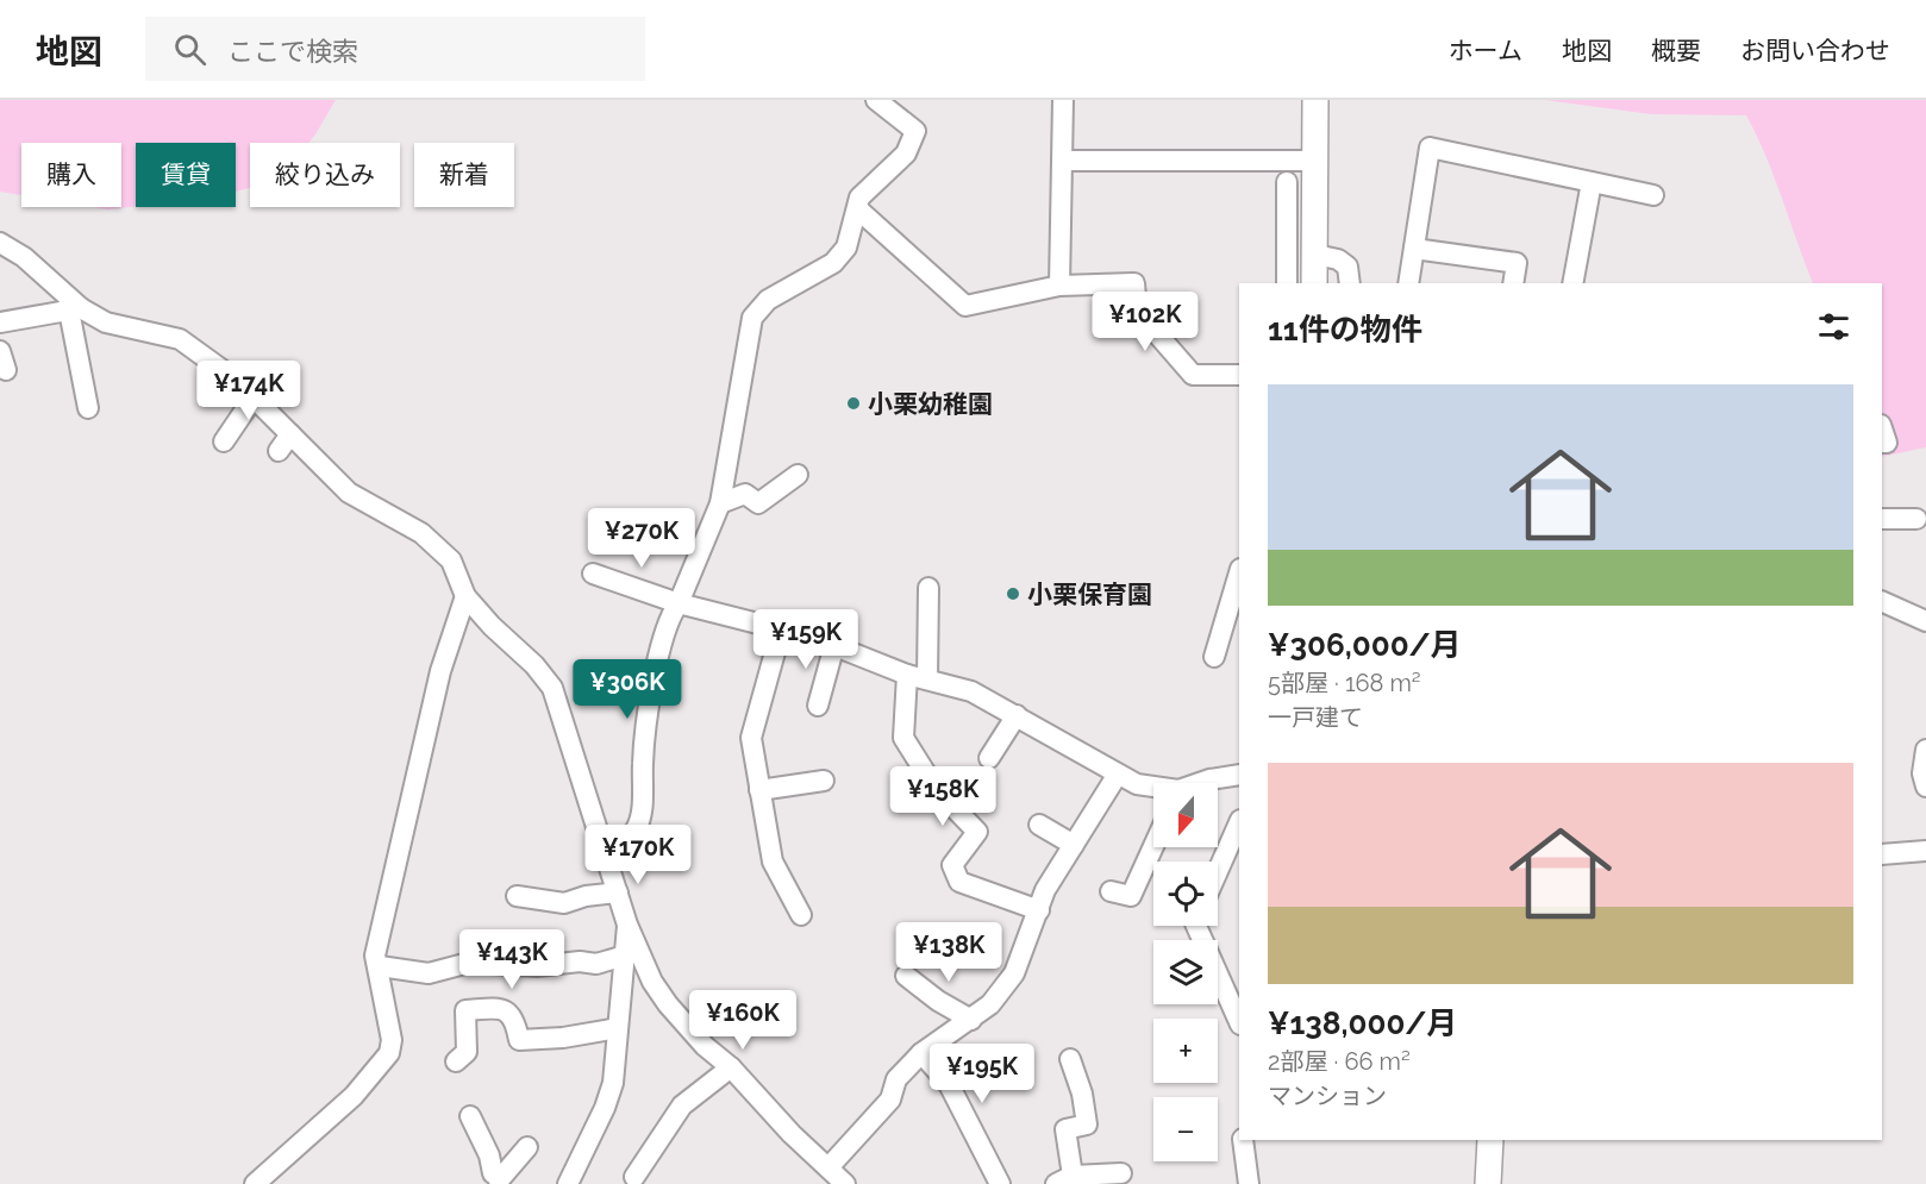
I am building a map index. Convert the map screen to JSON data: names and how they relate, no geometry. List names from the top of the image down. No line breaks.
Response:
{"places":["小栗幼稚園","小栗保育園"],"north":"bottom","page":{"header":"地図","search":"ここで検索","nav":["ホーム","地図","概要","お問い合わせ"],"chip":["購入","賃貸","絞り込み","新着"],"heading":"11件の物件","price":["¥102K","¥174K","¥270K","¥159K","¥306K","¥158K","¥170K","¥138K","¥143K","¥160K","¥195K"],"list":[{"name":"¥306,000/月","note":"5部屋 · 168 m² · 一戸建て"},{"name":"¥138,000/月","note":"2部屋 · 66 m² · マンション"}],"map_buttons":["+","−"]}}
